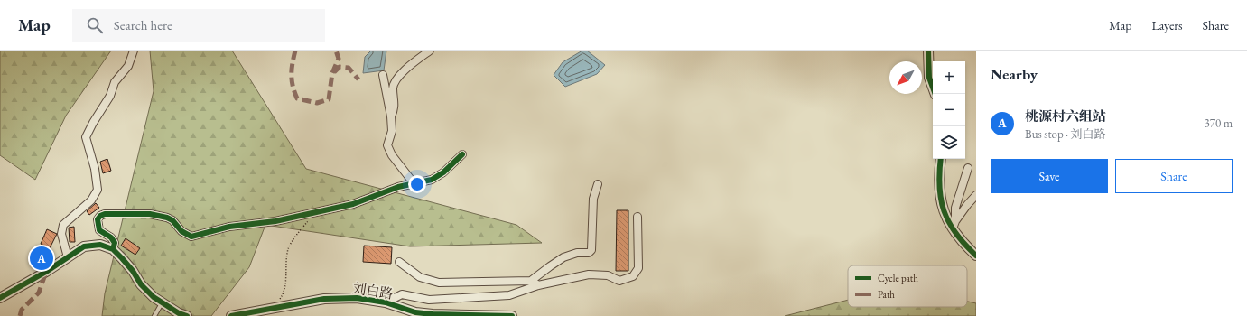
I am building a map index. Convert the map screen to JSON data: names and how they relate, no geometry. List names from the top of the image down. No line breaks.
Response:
{"streets":{"street":["刘白路"]},"legend":["Cycle path","Path"],"north":"bottom left","page":{"header":"Map","search":"Search here","nav":["Map","Layers","Share"],"heading":"Nearby","map_buttons":["+","−"],"list":[{"mark":"A","name":"桃源村六组站","note":"Bus stop · 刘白路","value":"370 m"}],"buttons":["Save","Share"],"pins":"A"}}
